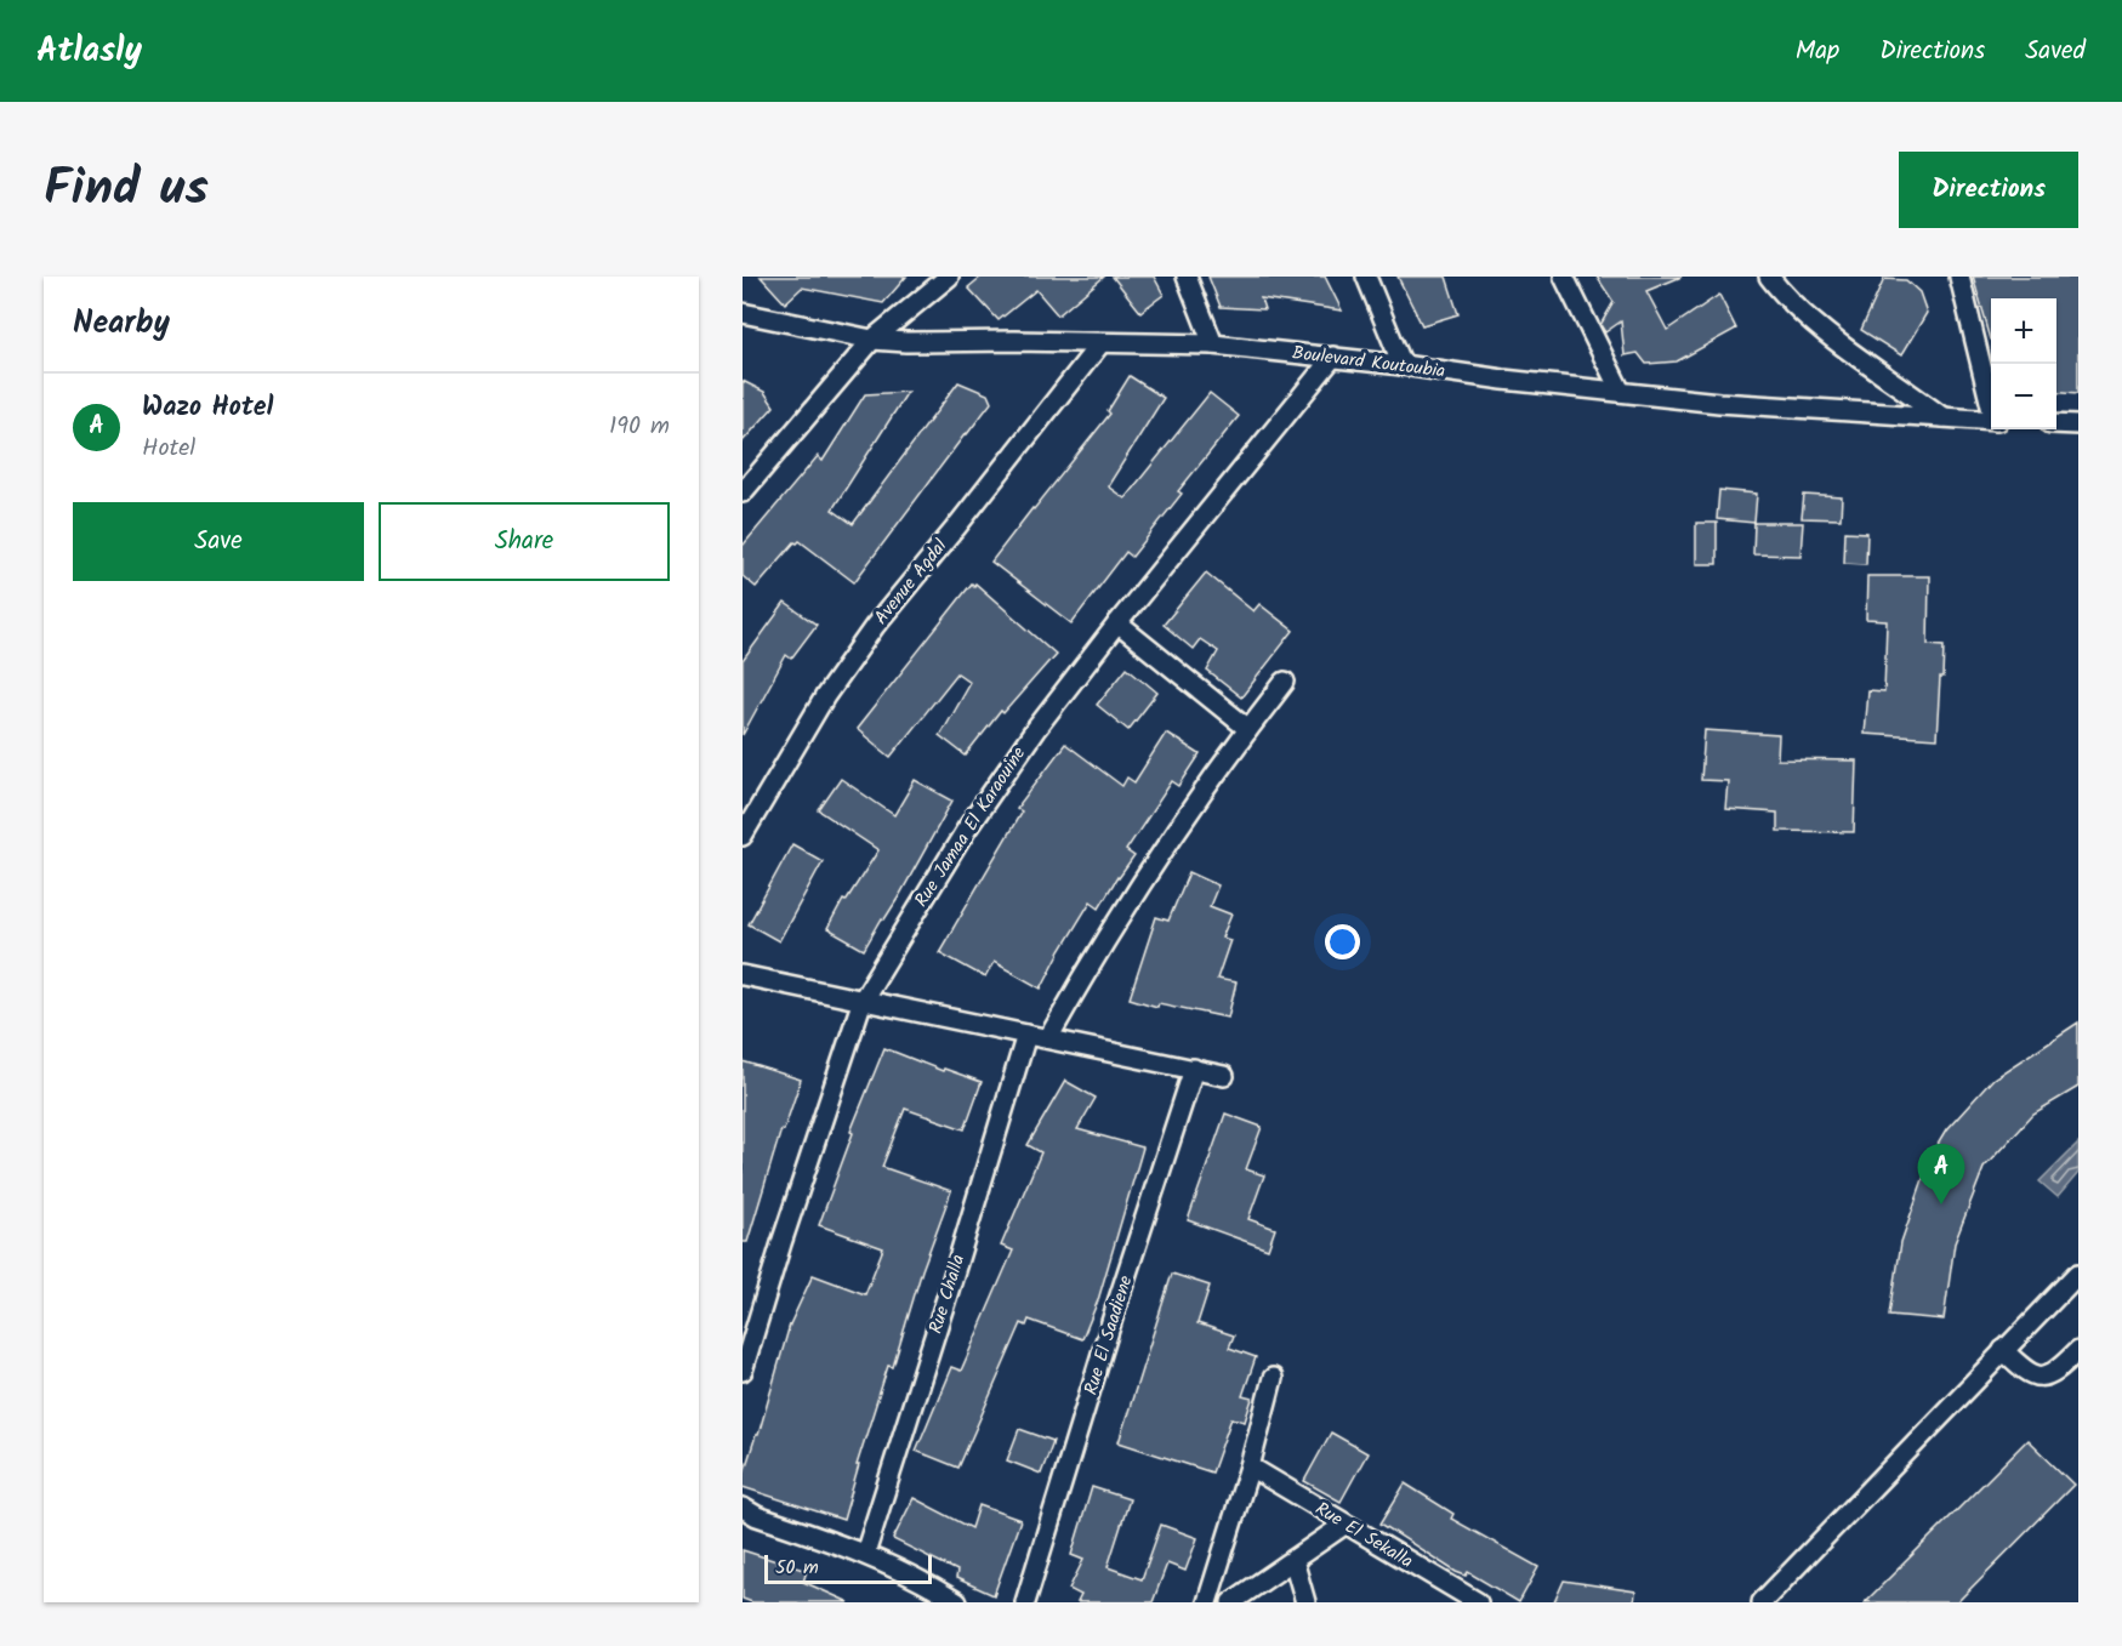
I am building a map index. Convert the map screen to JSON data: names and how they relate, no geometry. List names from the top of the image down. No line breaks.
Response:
{"streets":{"street":["Boulevard Koutoubia","Avenue Agdal","Rue Jamaa El Karaouine","Rue Challa","Rue El Saadiene","Rue El Sekalla"]},"crossings":[["Boulevard Koutoubia","Avenue Agdal"],["Boulevard Koutoubia","Rue Jamaa El Karaouine"]],"scale_bar":"50 m","page":{"header":"Atlasly","nav":["Map","Directions","Saved"],"title":"Find us","buttons":["Directions",["Save","Share"]],"heading":"Nearby","map_buttons":["+","−"],"list":[{"mark":"A","name":"Wazo Hotel","note":"Hotel","value":"190 m"}],"pins":"A","scale":"50 m"}}
